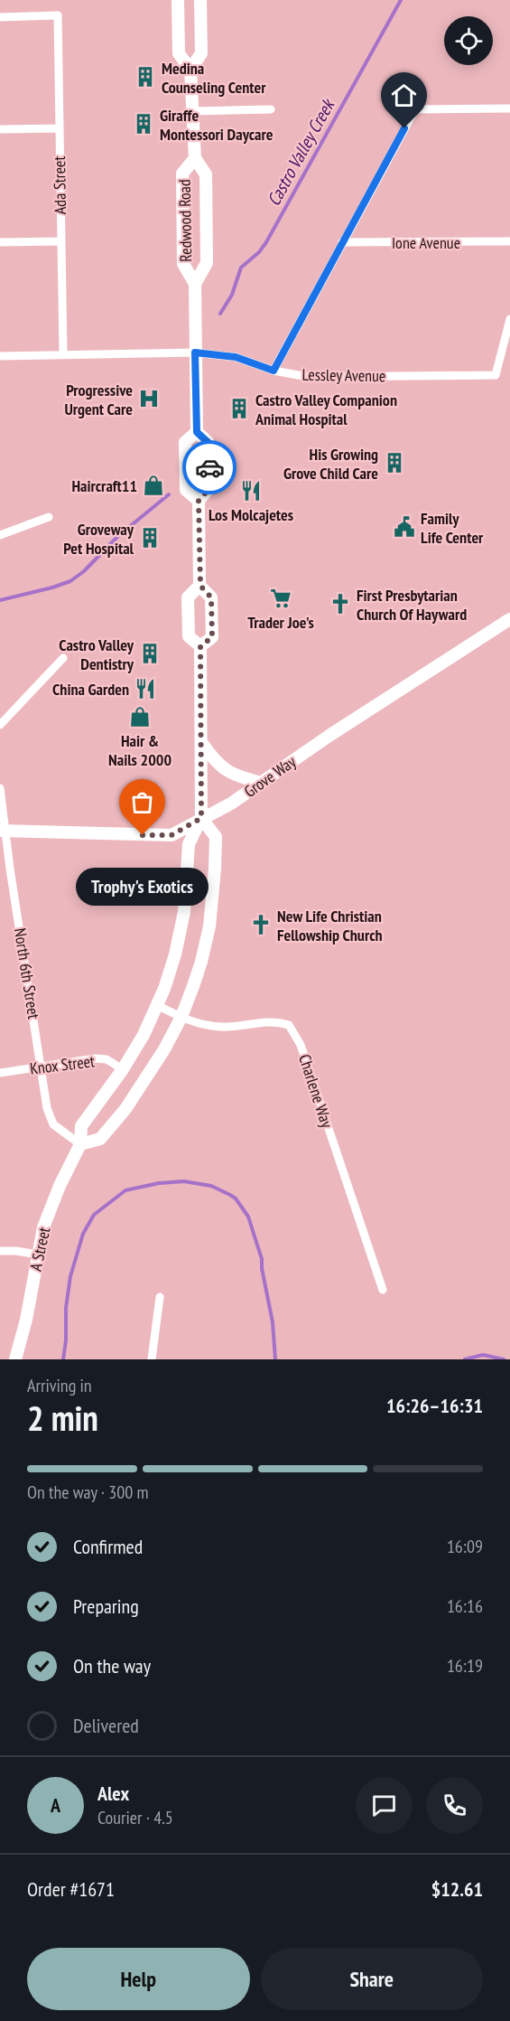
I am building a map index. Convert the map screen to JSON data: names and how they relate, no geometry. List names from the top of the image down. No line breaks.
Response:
{"streets":{"main road":["Redwood Road","Grove Way","A Street"],"street":["Ada Street","Ione Avenue","Lessley Avenue","North 6th Street","Knox Street","Charlene Way"]},"crossings":[["Ada Street","Lessley Avenue"],["Redwood Road","Lessley Avenue"],["Redwood Road","Grove Way"],["Redwood Road","Charlene Way"],["Redwood Road","A Street"],["Grove Way","North 6th Street"],["North 6th Street","Knox Street"],["North 6th Street","A Street"],["Knox Street","A Street"],["Charlene Way","A Street"]],"water":["Castro Valley Creek"],"places":{"building":["Medina Counseling Center","Giraffe Montessori Daycare","Castro Valley Companion Animal Hospital","His Growing Grove Child Care","Groveway Pet Hospital","Castro Valley Dentistry"],"hospital":["Progressive Urgent Care"],"shop":["Haircraft11","Hair & Nails 2000"],"restaurant":["Los Molcajetes","China Garden"],"public building":["Family Life Center"],"supermarket":["Trader Joe's"],"church":["First Presbytarian Church Of Hayward","New Life Christian Fellowship Church"],"other":["Trophy's Exotics"]},"page":{"bubble":"Trophy's Exotics","heading":["2 min","Arriving in","16:26–16:31"],"panel":["Alex","Courier · 4.5","Order #1671","$12.61"],"bar":"On the way · 300 m","list":[["Confirmed","16:09"],["Preparing","16:16"],["On the way","16:19"],"Delivered"],"round":"A","buttons":["Help","Share"]}}
